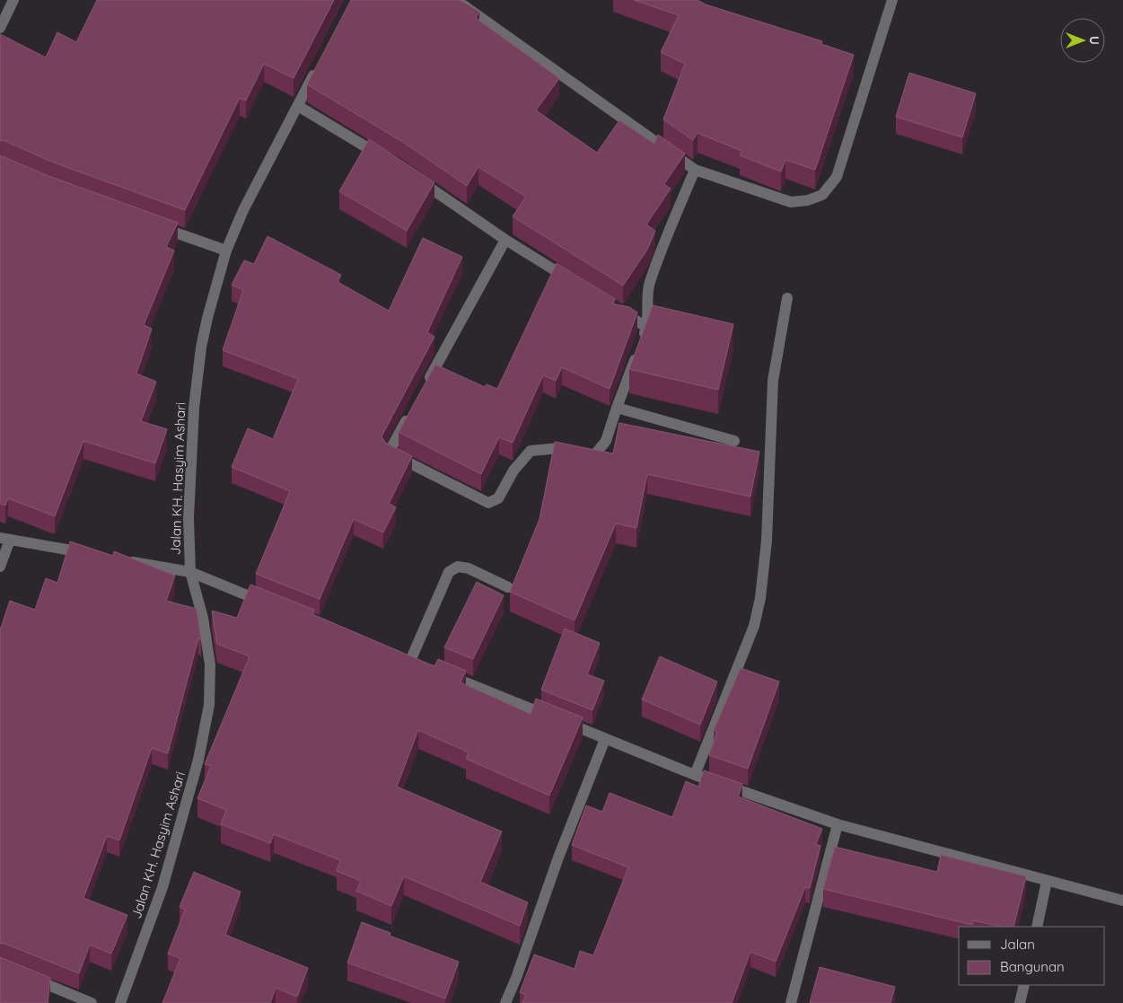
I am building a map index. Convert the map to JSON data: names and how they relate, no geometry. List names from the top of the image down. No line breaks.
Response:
{"streets":{"street":["Jalan KH. Hasyim Ashari"]},"legend":["Jalan","Bangunan"],"north":"right"}
